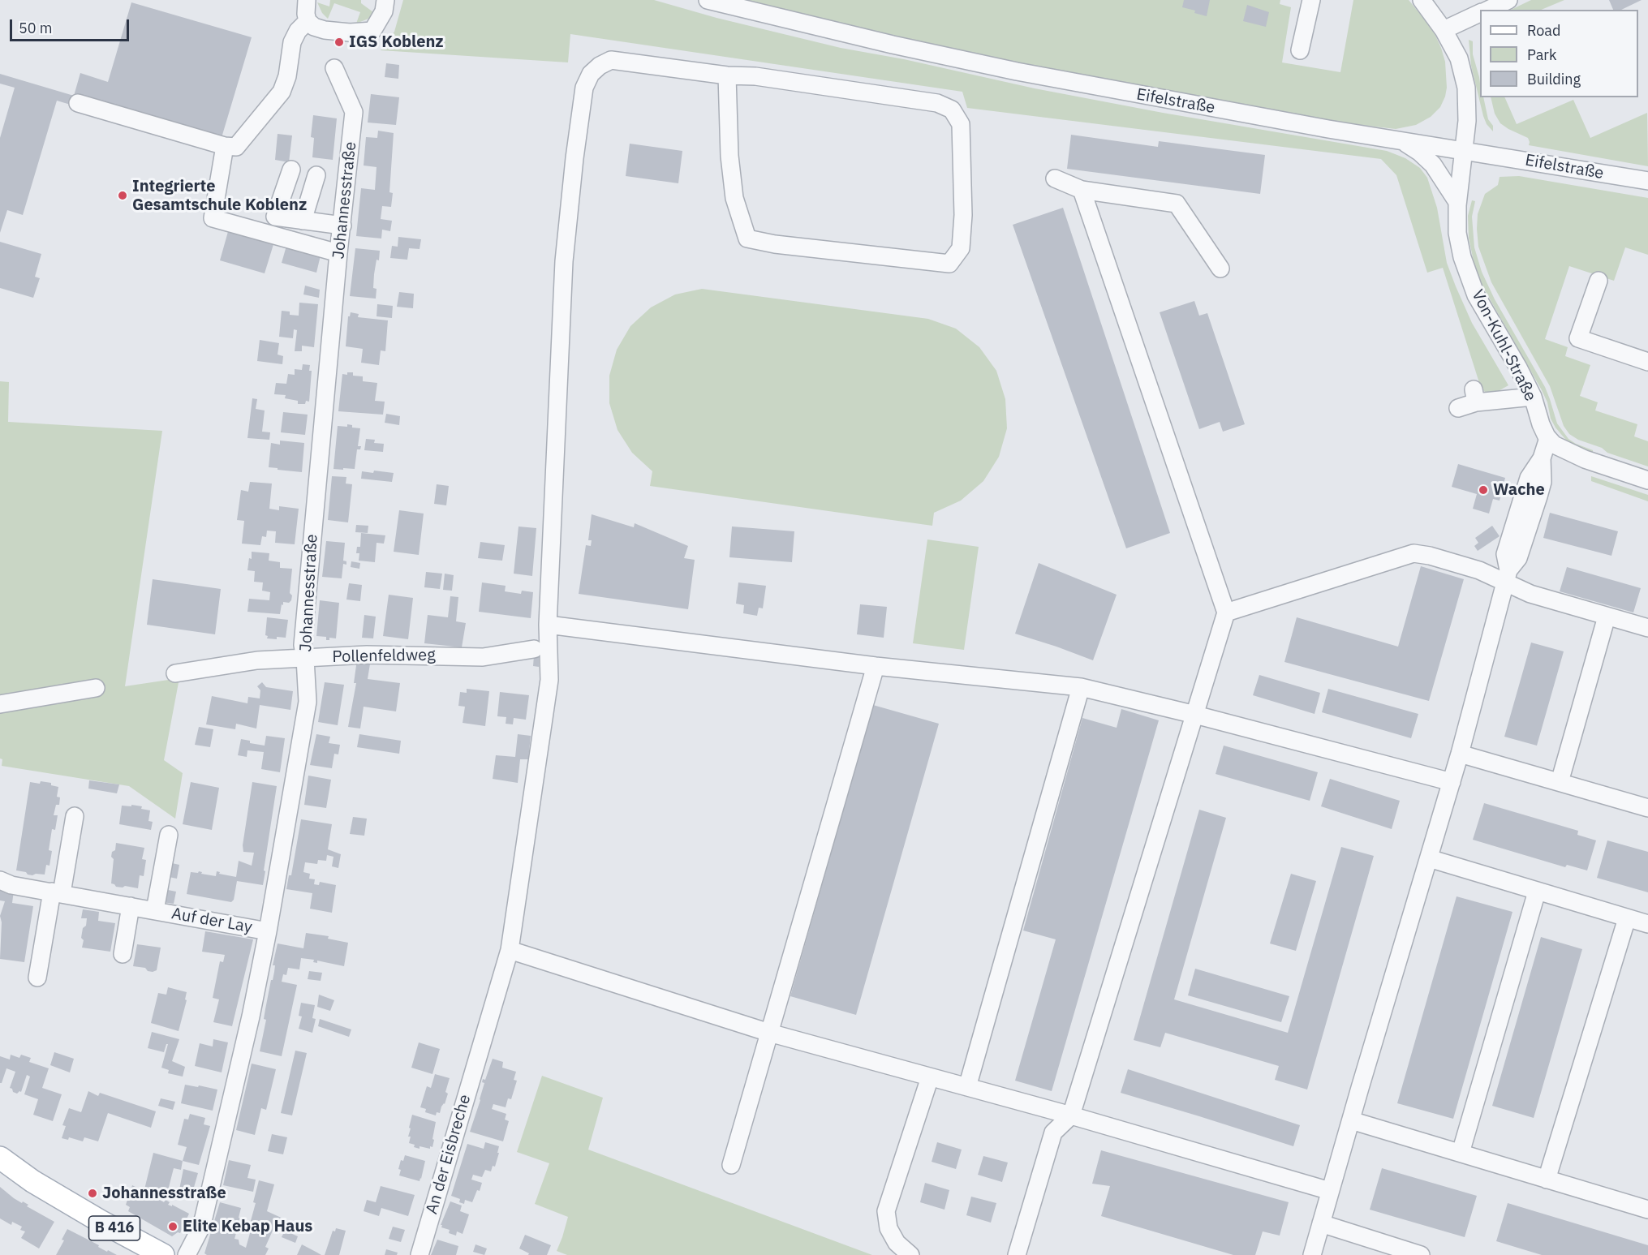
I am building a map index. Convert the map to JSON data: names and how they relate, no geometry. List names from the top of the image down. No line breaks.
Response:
{"streets":{"main road":["B 416"],"street":["Eifelstraße","Johannesstraße","Von-Kuhl-Straße","Pollenfeldweg","Auf der Lay","An der Eisbreche"]},"crossings":[["Eifelstraße","Von-Kuhl-Straße"],["Johannesstraße","Pollenfeldweg"],["Johannesstraße","Auf der Lay"]],"places":["IGS Koblenz","Integrierte Gesamtschule Koblenz","Wache","Johannesstraße","Elite Kebap Haus"],"legend":["Road","Park","Building"],"scale_bar":"50 m"}
